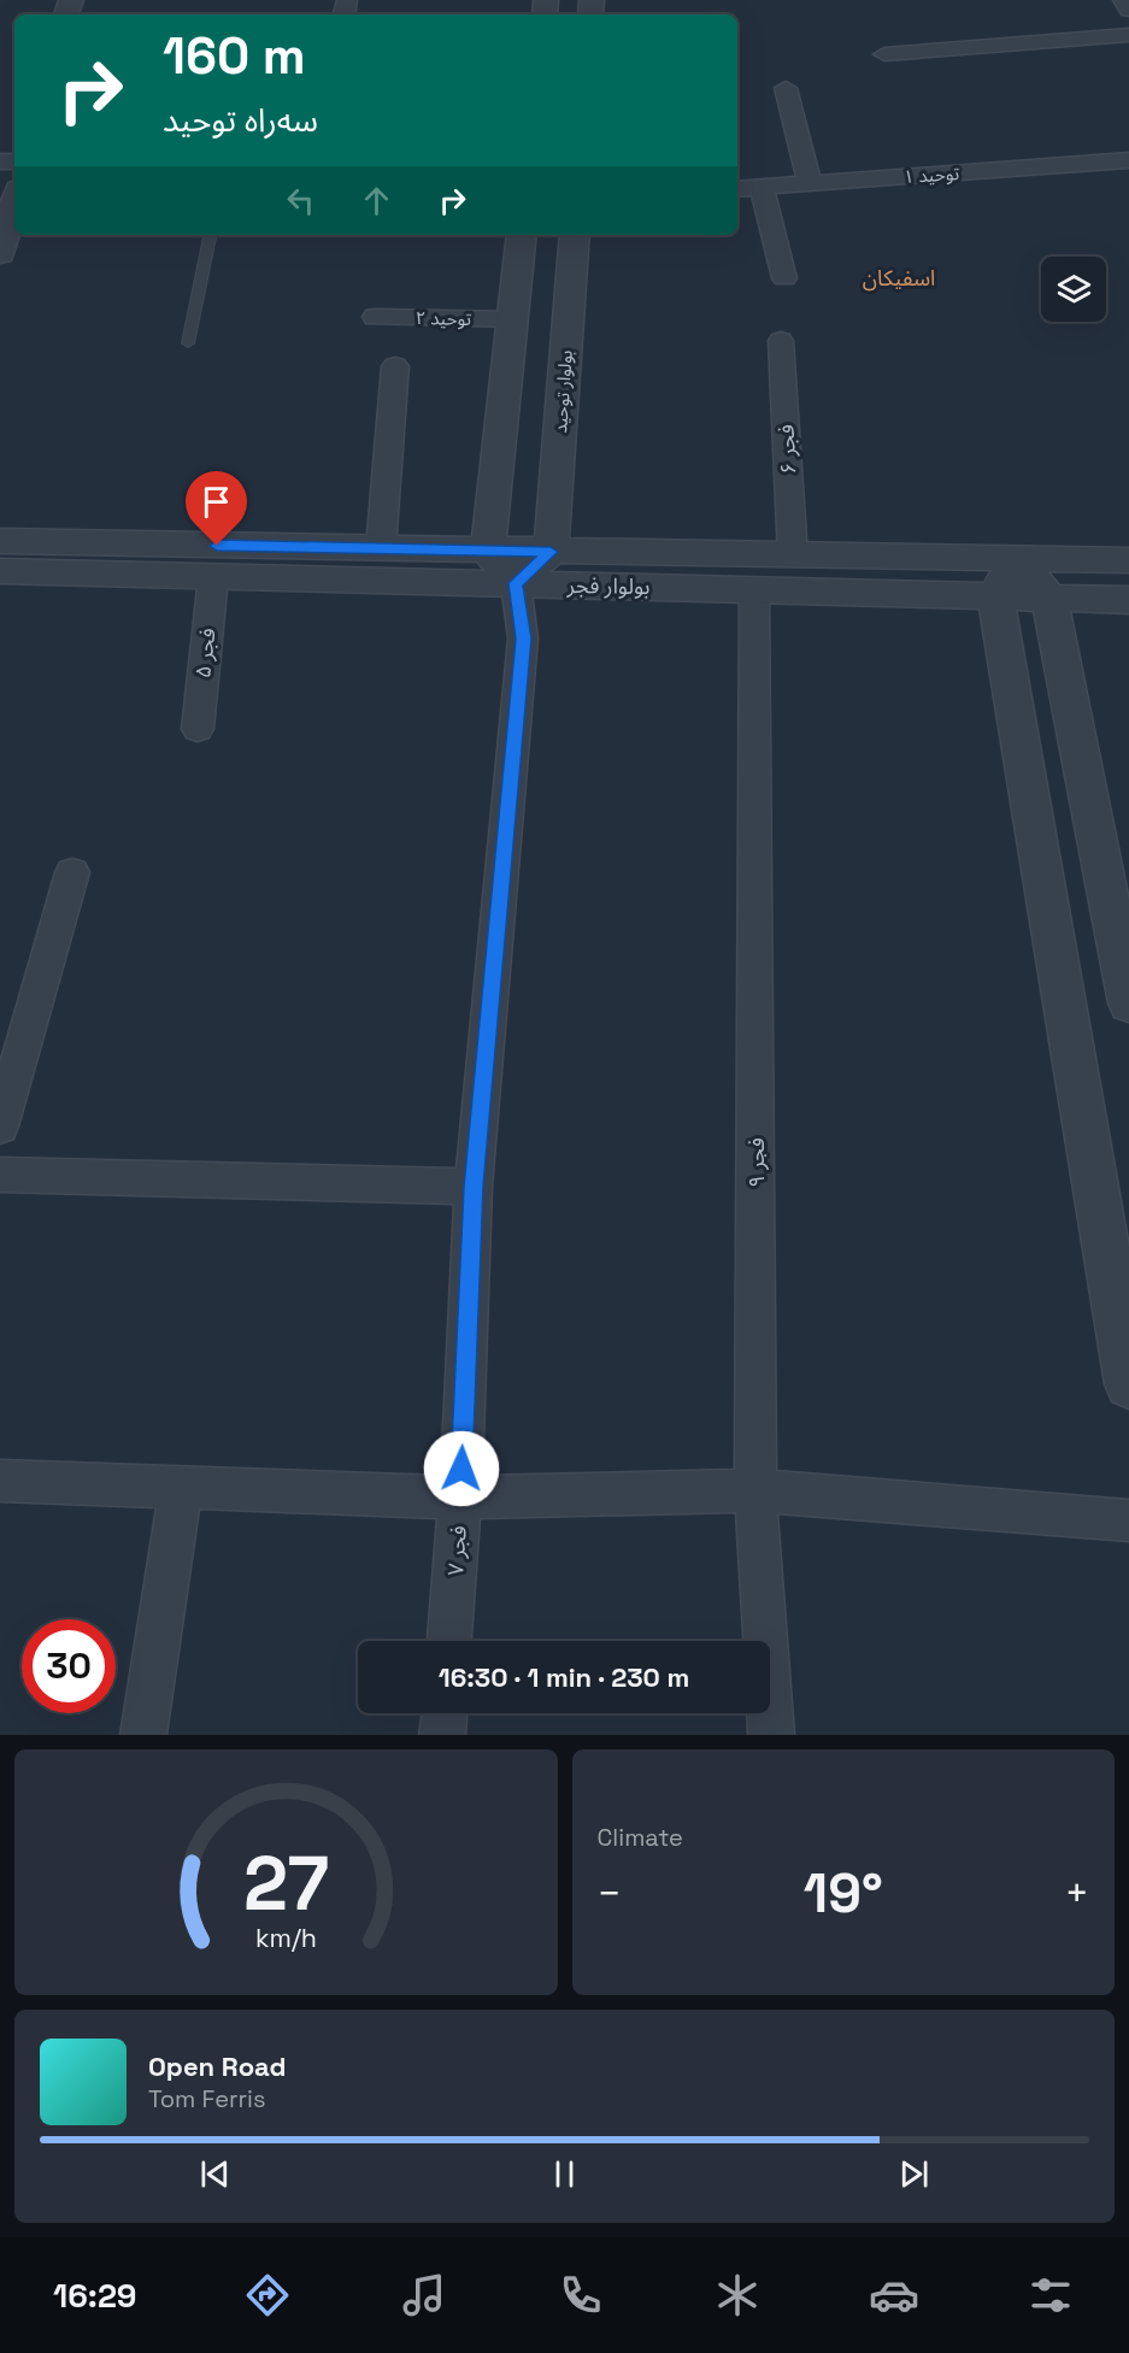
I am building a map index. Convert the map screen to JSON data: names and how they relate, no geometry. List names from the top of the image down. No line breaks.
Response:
{"streets":{"street":["توحید ۱","توحید ۲","بولوار توحید","فجر ۶","بولوار فجر","فجر ۵","فجر ۹","فجر ۷"]},"crossings":[["بولوار توحید","بولوار فجر"],["فجر ۶","بولوار فجر"],["بولوار فجر","فجر ۵"],["بولوار فجر","فجر ۹"],["بولوار فجر","فجر ۷"]],"districts":["اسفیکان"],"page":{"turn":["160 m","سه‌راه توحید"],"limit":"30","trip":"16:30 · 1 min · 230 m","tile":"Climate","heat":["−","19°","+"],"song":["Open Road","Tom Ferris"],"tabs":"16:29","gauge":["27","km/h"]}}
